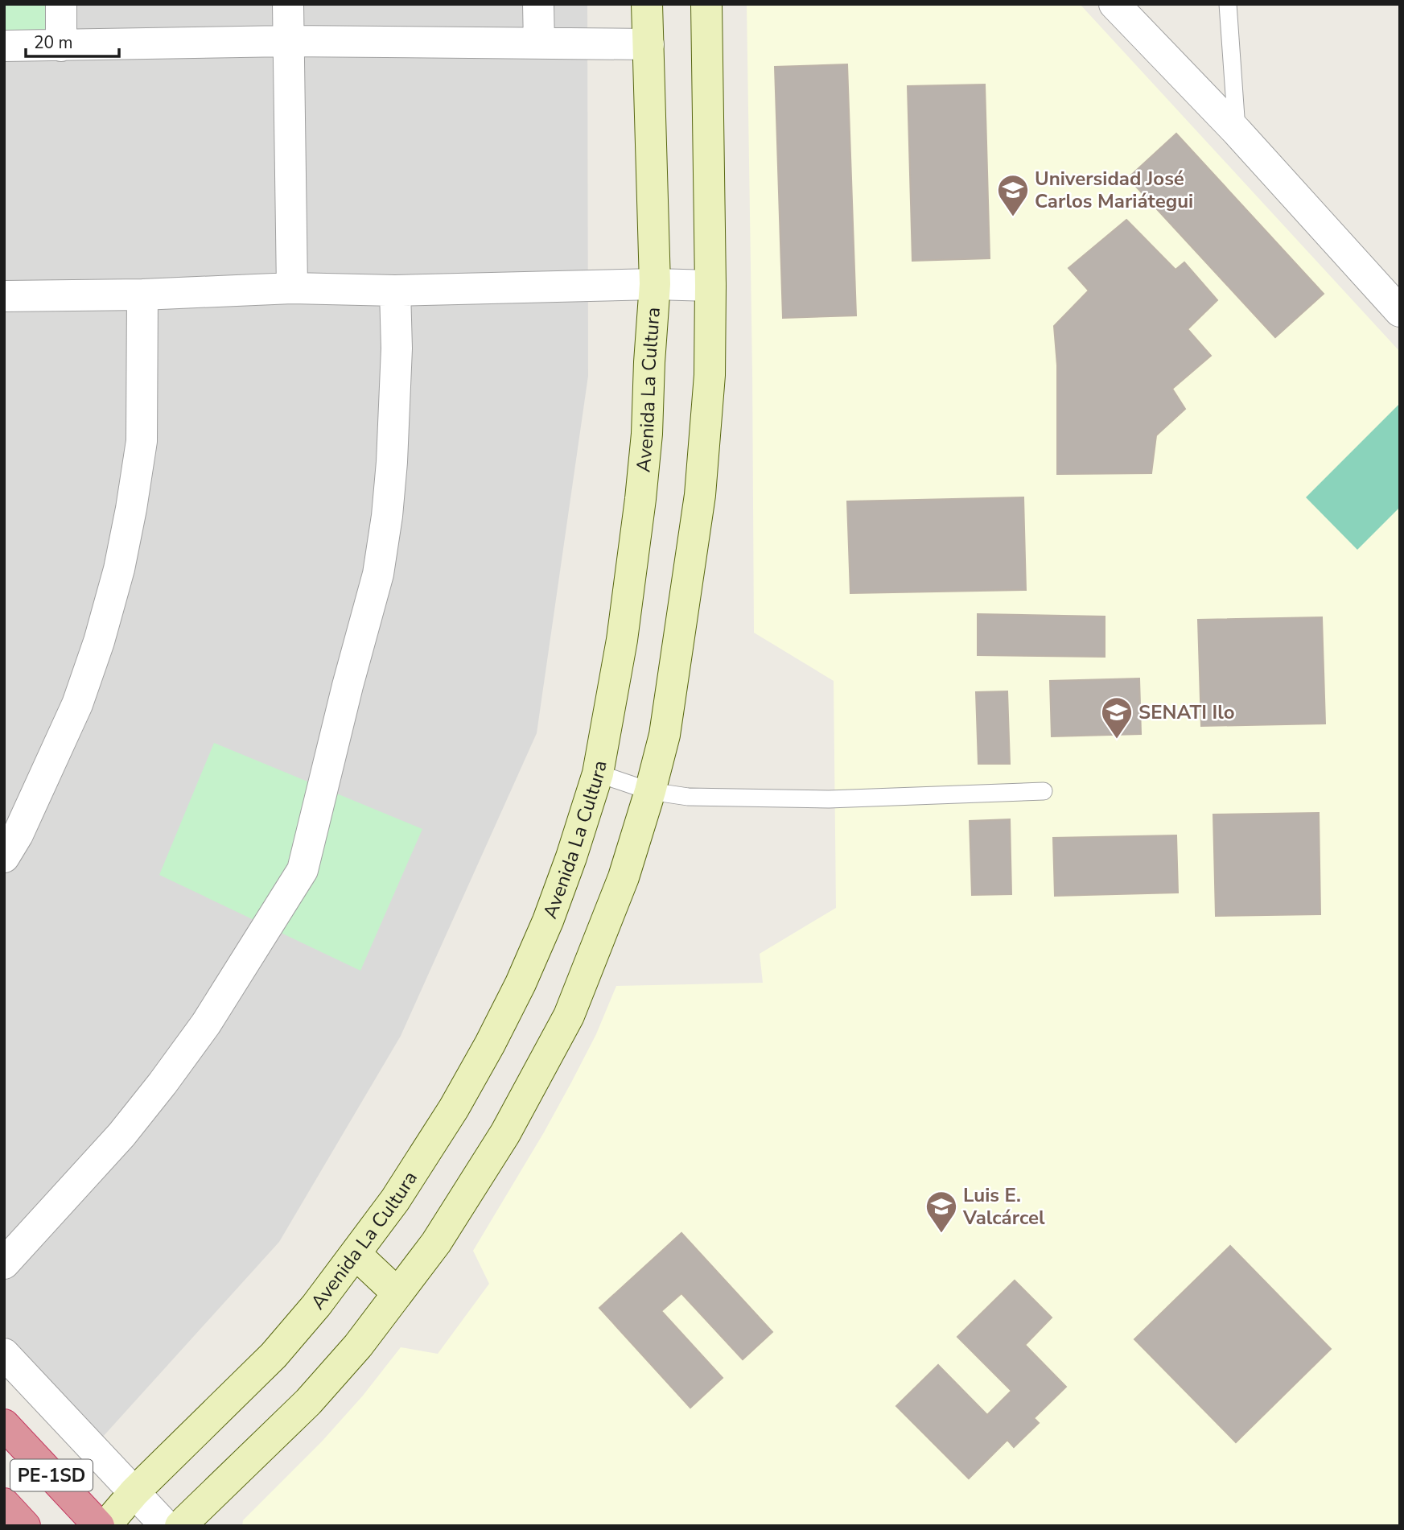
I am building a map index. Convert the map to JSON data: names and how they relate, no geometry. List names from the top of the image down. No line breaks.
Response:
{"streets":{"highway":["PE-1SD"],"street":["Avenida La Cultura"]},"places":{"school or university":["Universidad José Carlos Mariátegui","SENATI Ilo","Luis E. Valcárcel"]},"scale_bar":"20 m"}
